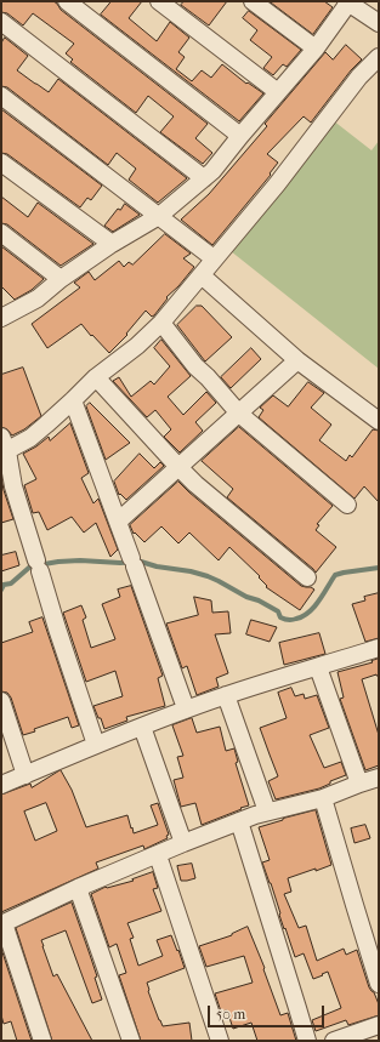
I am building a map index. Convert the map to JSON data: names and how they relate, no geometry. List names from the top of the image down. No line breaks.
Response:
{"scale_bar":"50 m"}
